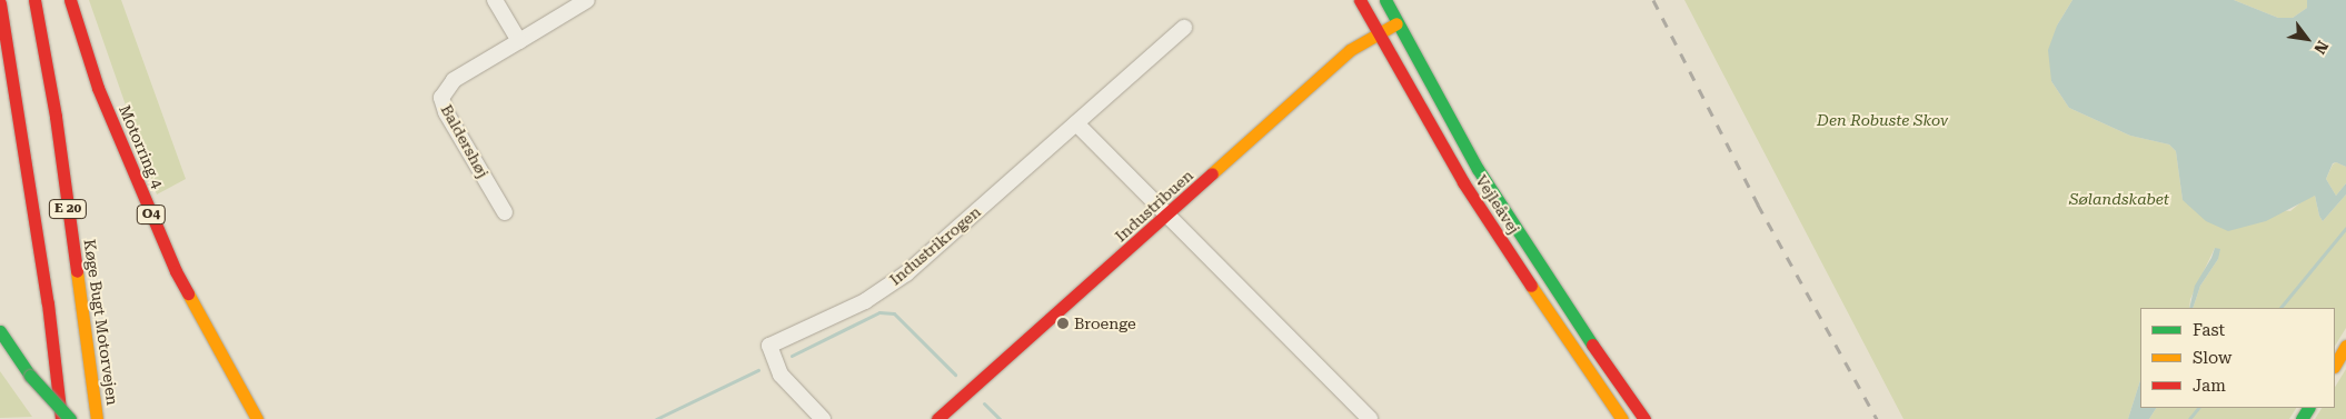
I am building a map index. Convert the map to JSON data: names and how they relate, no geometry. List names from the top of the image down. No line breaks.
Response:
{"streets":{"main road":["Motorring 4","Vejleåvej","Industribuen","E 20","O4","Køge Bugt Motorvejen"],"street":["Baldershøj","Industrikrogen"]},"crossings":[["Vejleåvej","Industribuen"]],"parks":["Den Robuste Skov","Sølandskabet"],"places":["Broenge"],"legend":["Fast","Slow","Jam"],"north":"bottom right"}
